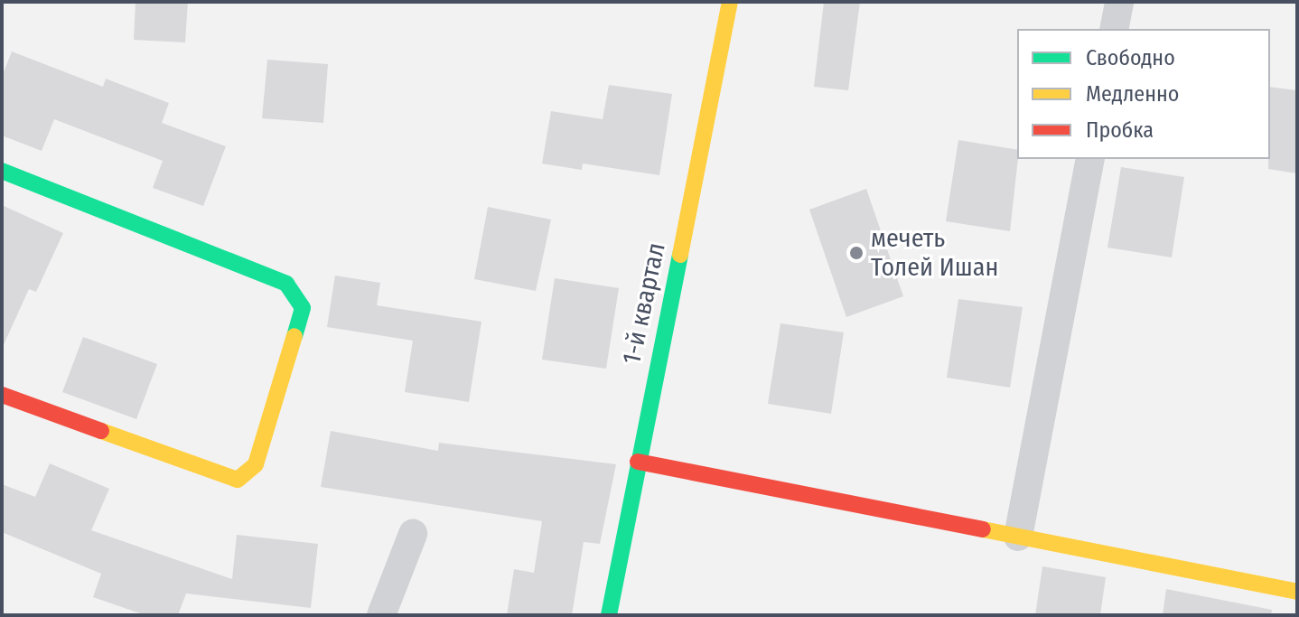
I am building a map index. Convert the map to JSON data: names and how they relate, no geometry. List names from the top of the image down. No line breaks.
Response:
{"streets":{"street":["1-й квартал"]},"places":["мечеть Толей Ишан"],"legend":["Свободно","Медленно","Пробка"]}
